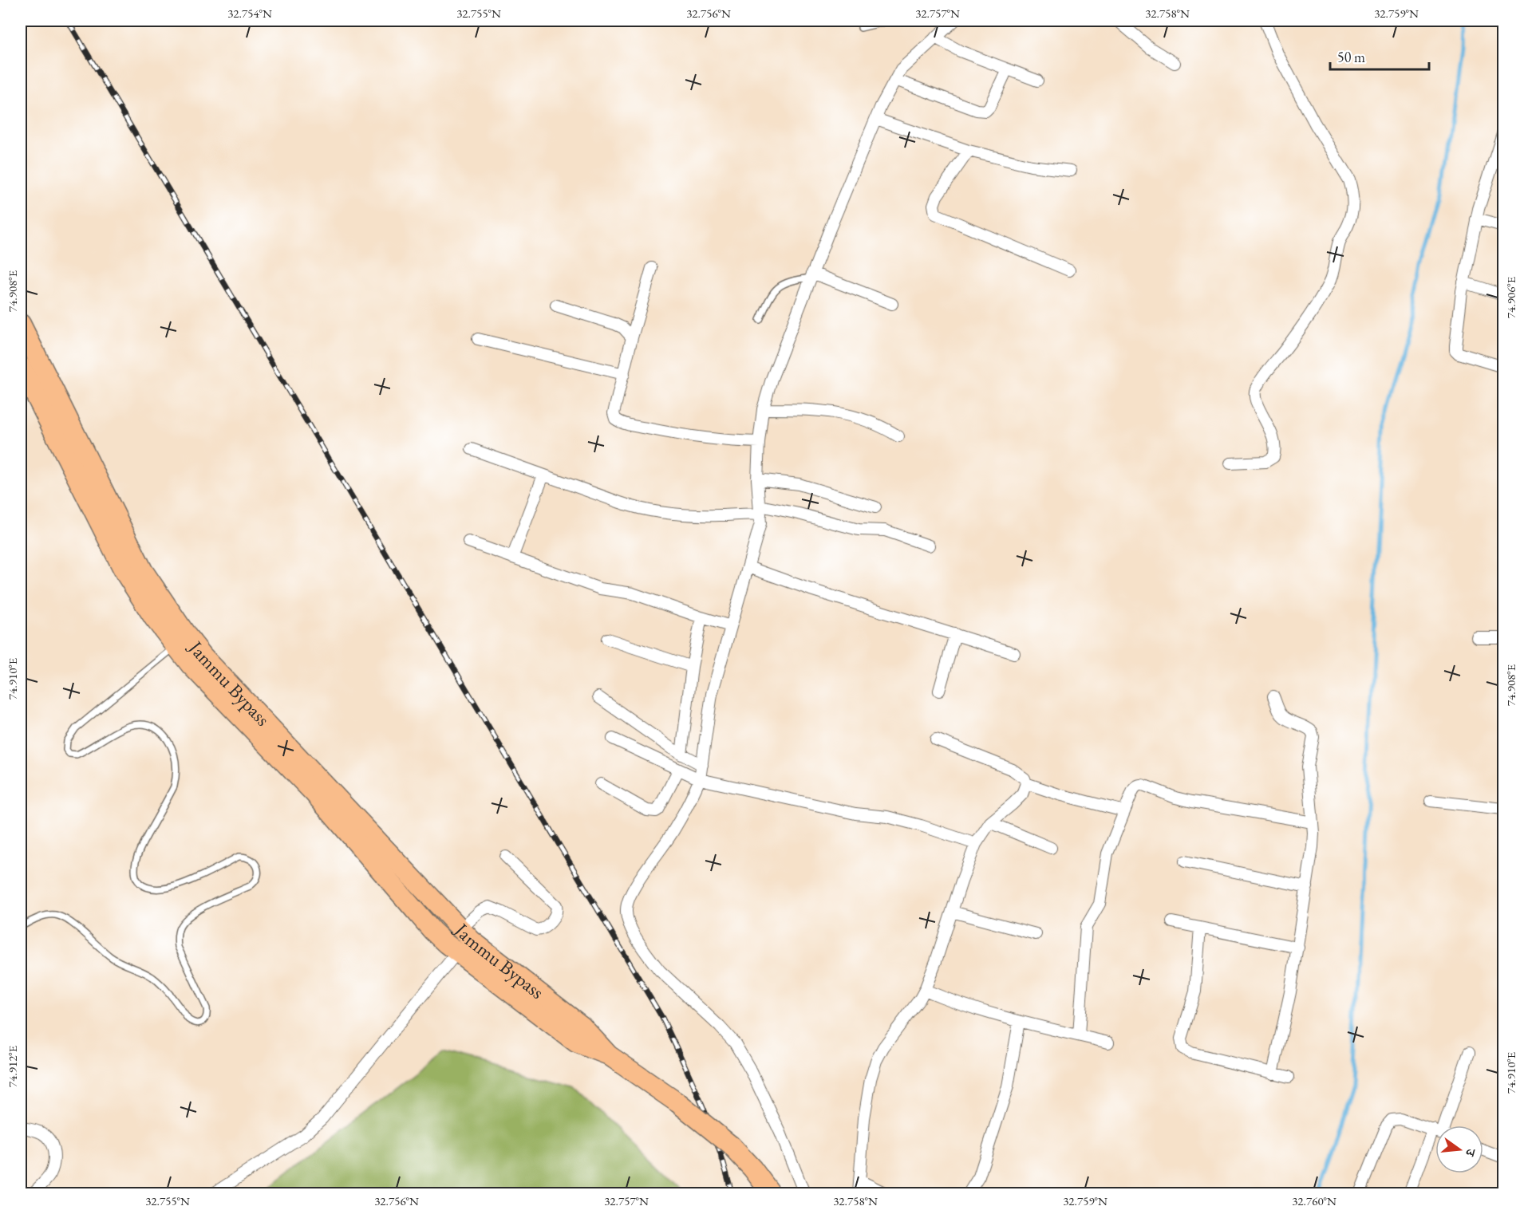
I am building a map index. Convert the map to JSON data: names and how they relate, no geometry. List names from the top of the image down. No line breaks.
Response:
{"streets":{"highway":["Jammu Bypass"]},"scale_bar":"50 m","north":"right","coordinates":["32.754°N","32.755°N","32.756°N","32.757°N","32.758°N","32.759°N","74.908°E","74.906°E","74.910°E","74.912°E","32.760°N"]}
